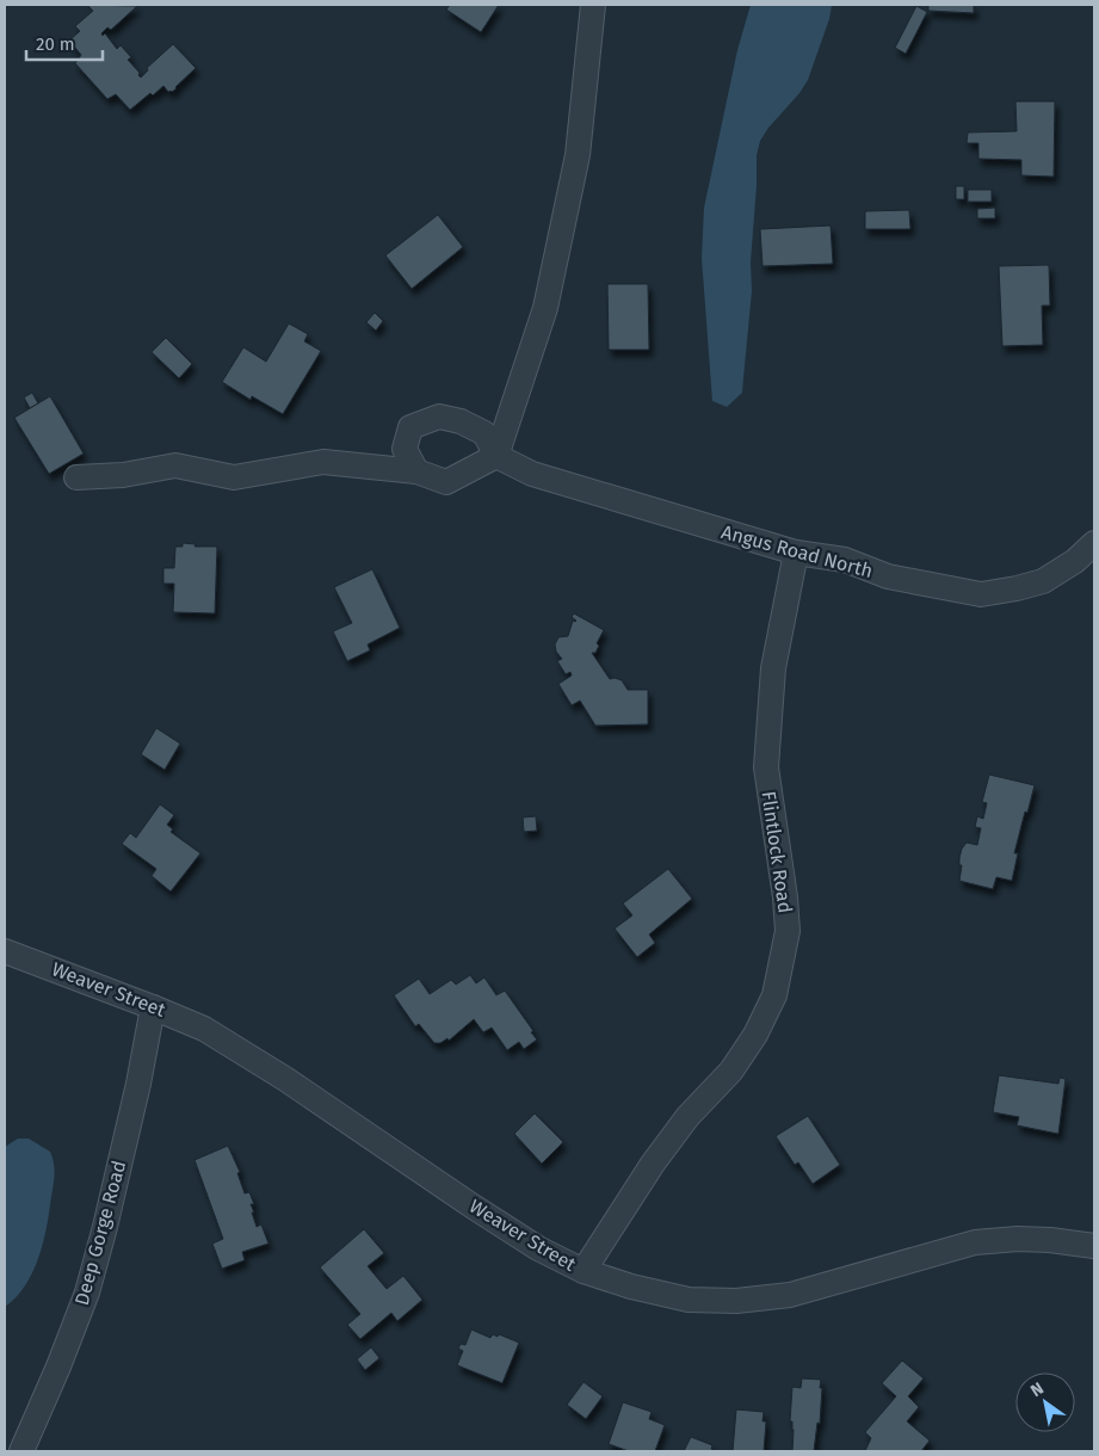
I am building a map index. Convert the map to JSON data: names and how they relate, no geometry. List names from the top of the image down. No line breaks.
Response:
{"streets":{"street":["Angus Road North","Flintlock Road","Weaver Street","Deep Gorge Road"]},"crossings":[["Angus Road North","Flintlock Road"],["Flintlock Road","Weaver Street"],["Weaver Street","Deep Gorge Road"]],"scale_bar":"20 m","north":"top left"}
